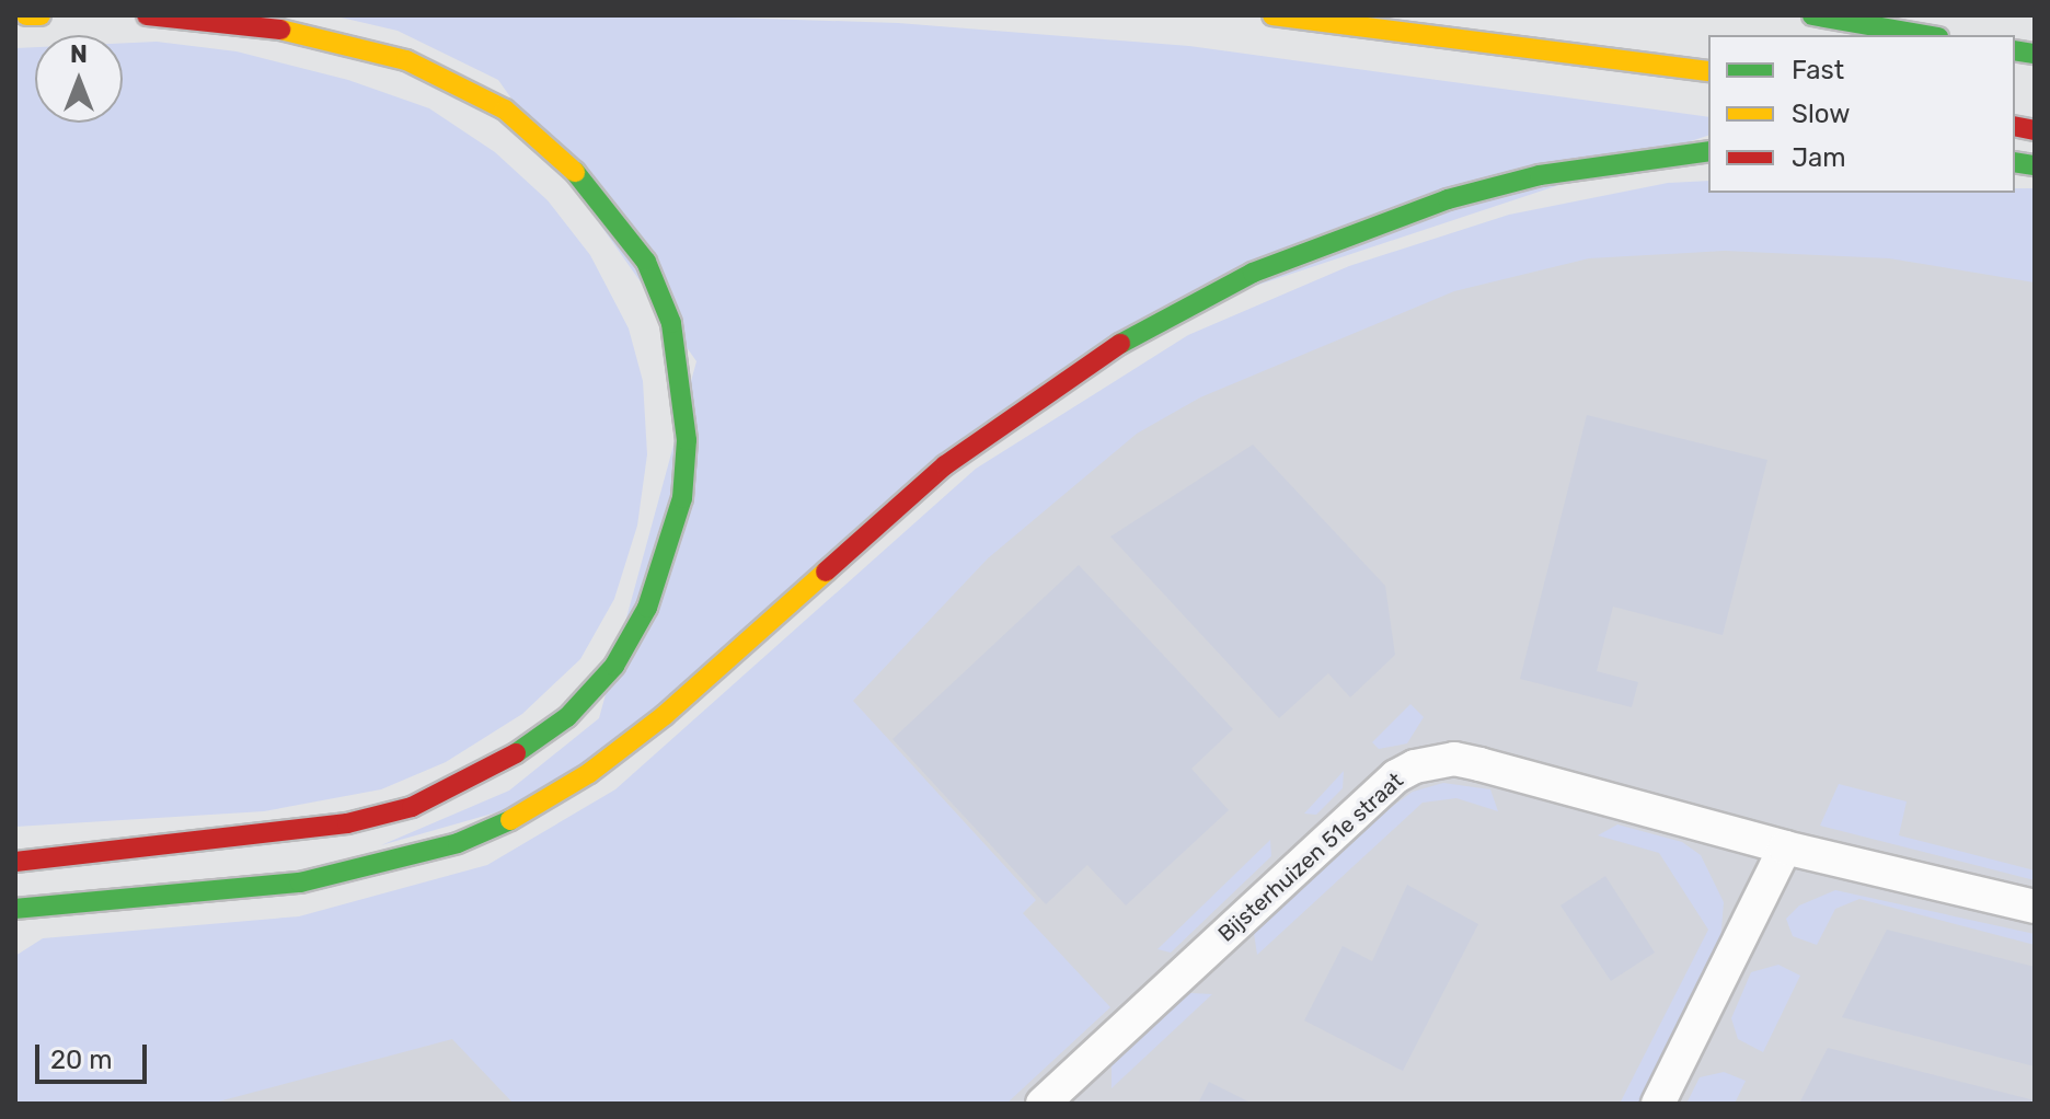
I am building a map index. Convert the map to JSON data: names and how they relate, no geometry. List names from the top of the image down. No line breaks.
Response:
{"streets":{"street":["Bijsterhuizen 51e straat"]},"legend":["Fast","Slow","Jam"],"scale_bar":"20 m","north":"top"}
